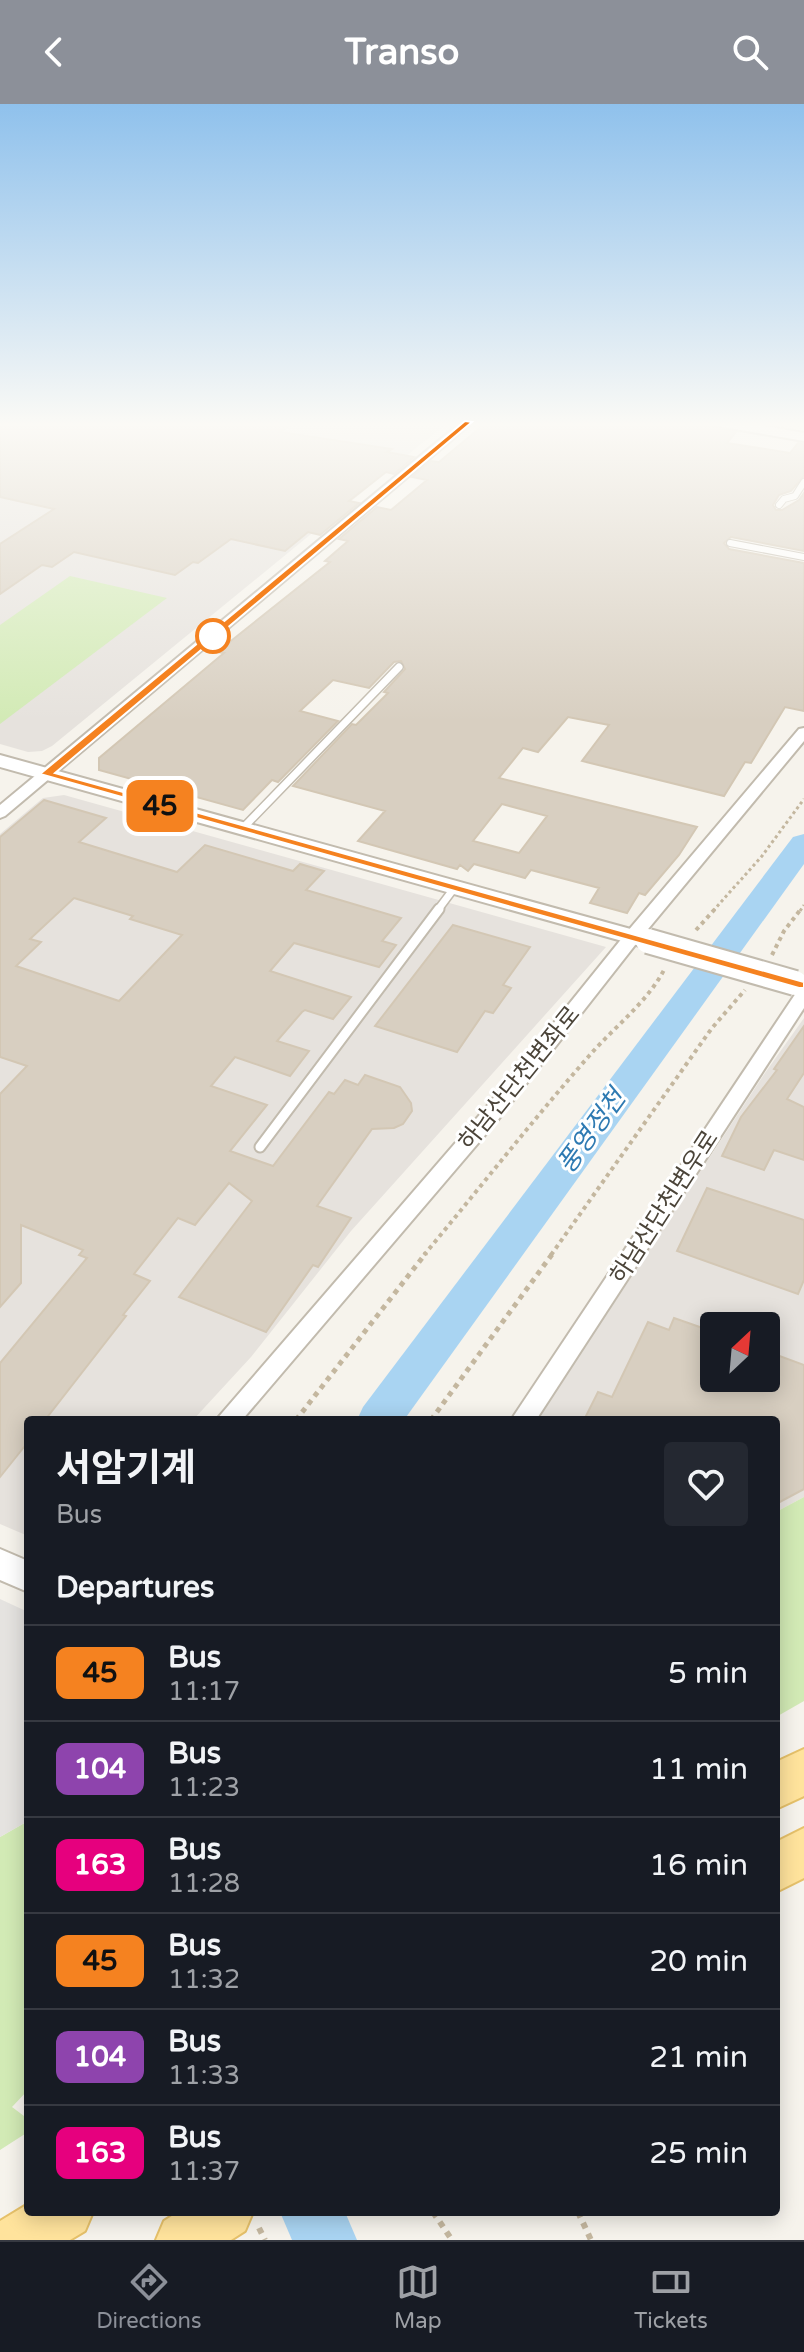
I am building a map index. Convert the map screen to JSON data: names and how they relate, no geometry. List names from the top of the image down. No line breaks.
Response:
{"streets":{"street":["하남산단천변좌로","하남산단천변우로"]},"water":["풍영정천"],"lines":["bus line 45"],"north":"top right","page":{"header":"Transo","on_map":"45","heading":[["서암기계","Bus"],"Departures"],"list":[{"mark":"45","name":"Bus","note":"11:17","value":"5 min"},{"mark":"104","name":"Bus","note":"11:23","value":"11 min"},{"mark":"163","name":"Bus","note":"11:28","value":"16 min"},{"mark":"45","name":"Bus","note":"11:32","value":"20 min"},{"mark":"104","name":"Bus","note":"11:33","value":"21 min"},{"mark":"163","name":"Bus","note":"11:37","value":"25 min"}],"tabs":["Directions","Map","Tickets"]}}
